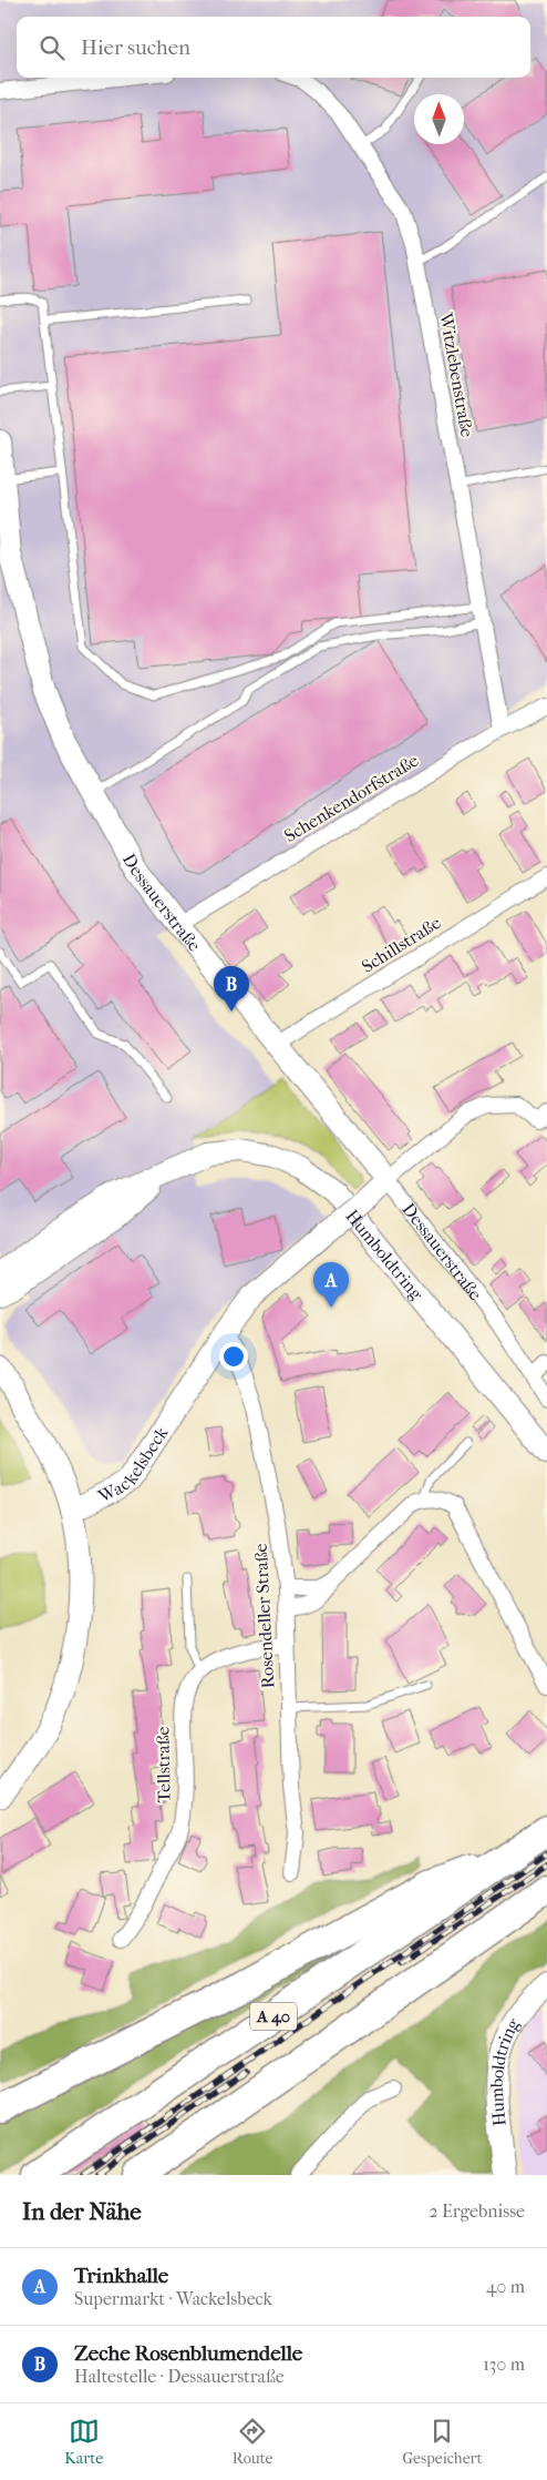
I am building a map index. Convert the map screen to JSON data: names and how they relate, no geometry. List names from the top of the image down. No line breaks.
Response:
{"streets":{"highway":["A 40"],"street":["Witzlebenstraße","Schenkendorfstraße","Dessauerstraße","Schillstraße","Humboldtring","Wackelsbeck","Rosendeller Straße","Tellstraße"]},"crossings":[["Witzlebenstraße","Schenkendorfstraße"],["Schenkendorfstraße","Dessauerstraße"],["Dessauerstraße","Schillstraße"],["Dessauerstraße","Wackelsbeck"],["Wackelsbeck","Rosendeller Straße"],["Rosendeller Straße","Tellstraße"]],"north":"top","page":{"search":"Hier suchen","pins":["B","A"],"heading":["In der Nähe","2 Ergebnisse"],"list":[{"mark":"A","name":"Trinkhalle","note":"Supermarkt · Wackelsbeck","value":"40 m"},{"mark":"B","name":"Zeche Rosenblumendelle","note":"Haltestelle · Dessauerstraße","value":"130 m"}],"nav":["Karte","Route","Gespeichert"]}}
